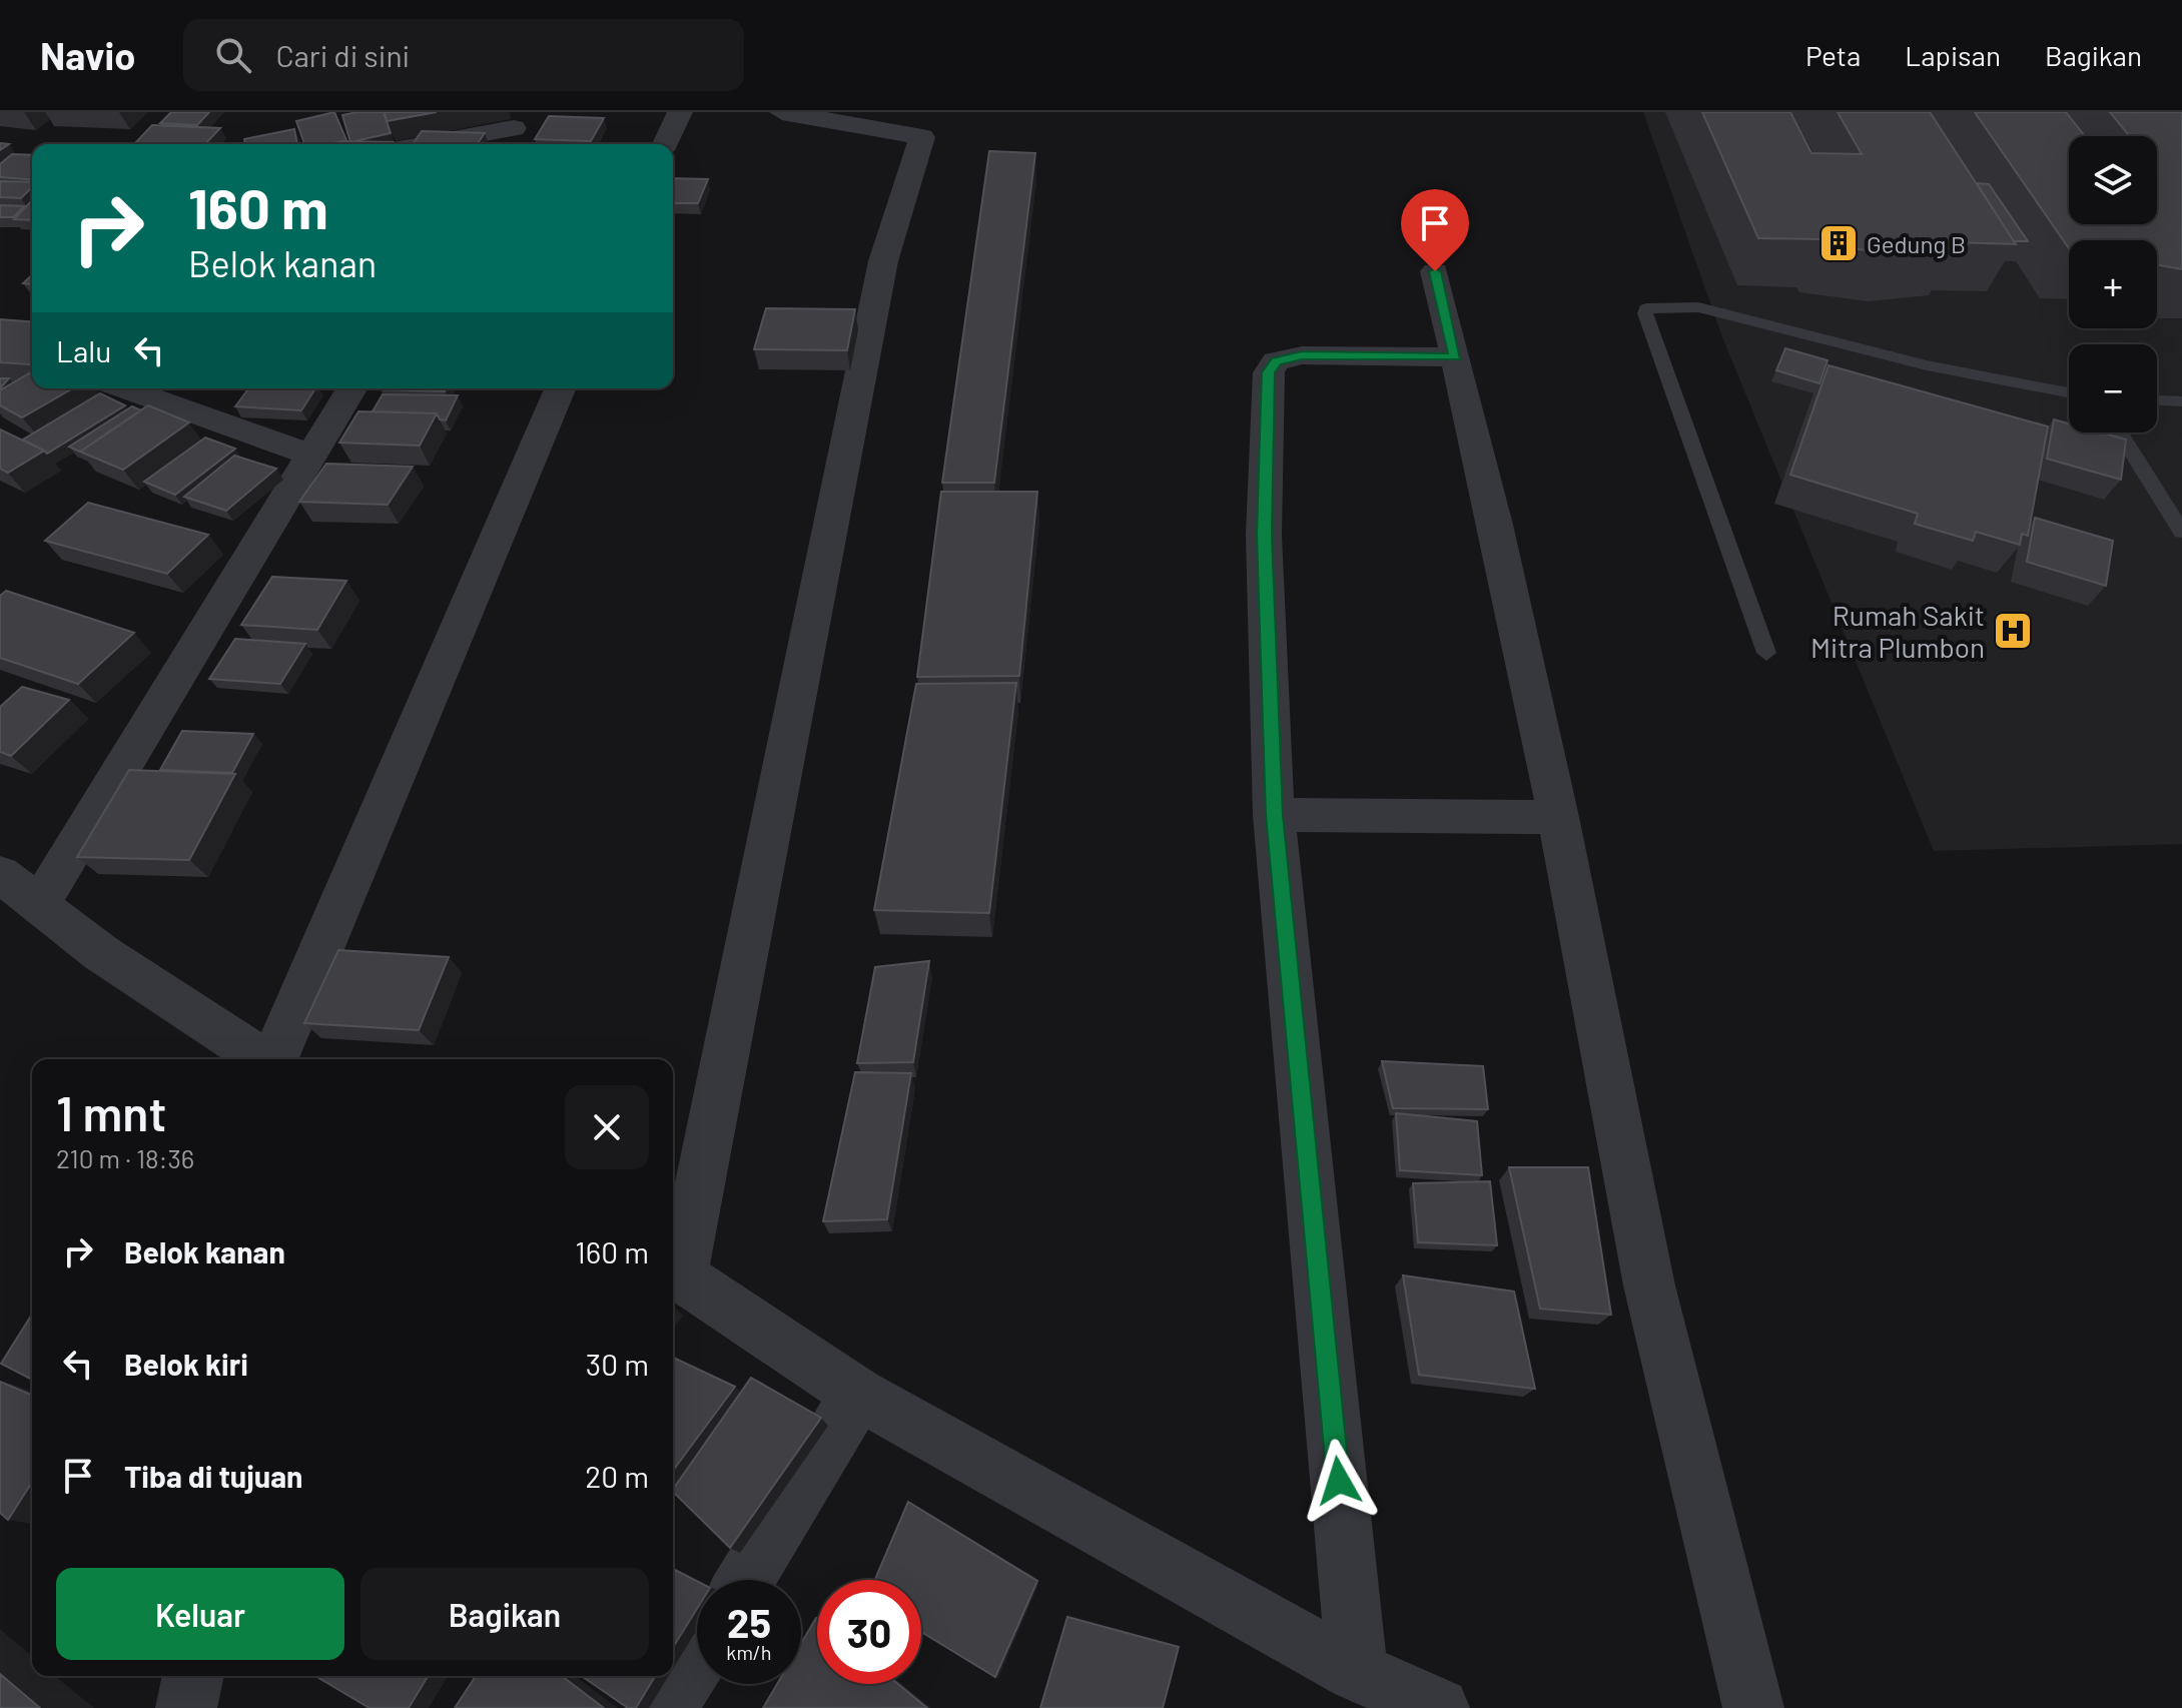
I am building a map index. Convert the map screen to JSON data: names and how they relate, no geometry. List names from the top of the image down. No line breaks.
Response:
{"places":{"building":["Gedung B"],"hospital":["Rumah Sakit Mitra Plumbon"]},"page":{"header":"Navio","search":"Cari di sini","nav":["Peta","Lapisan","Bagikan"],"map_buttons":["+","−"],"turn":["160 m","Belok kanan"],"then":"Lalu","heading":["1 mnt","210 m · 18:36"],"list":[{"name":"Belok kanan","value":"160 m"},{"name":"Belok kiri","value":"30 m"},{"name":"Tiba di tujuan","value":"20 m"}],"buttons":["Keluar","Bagikan"],"speed":"25 km/h","limit":"30"}}
